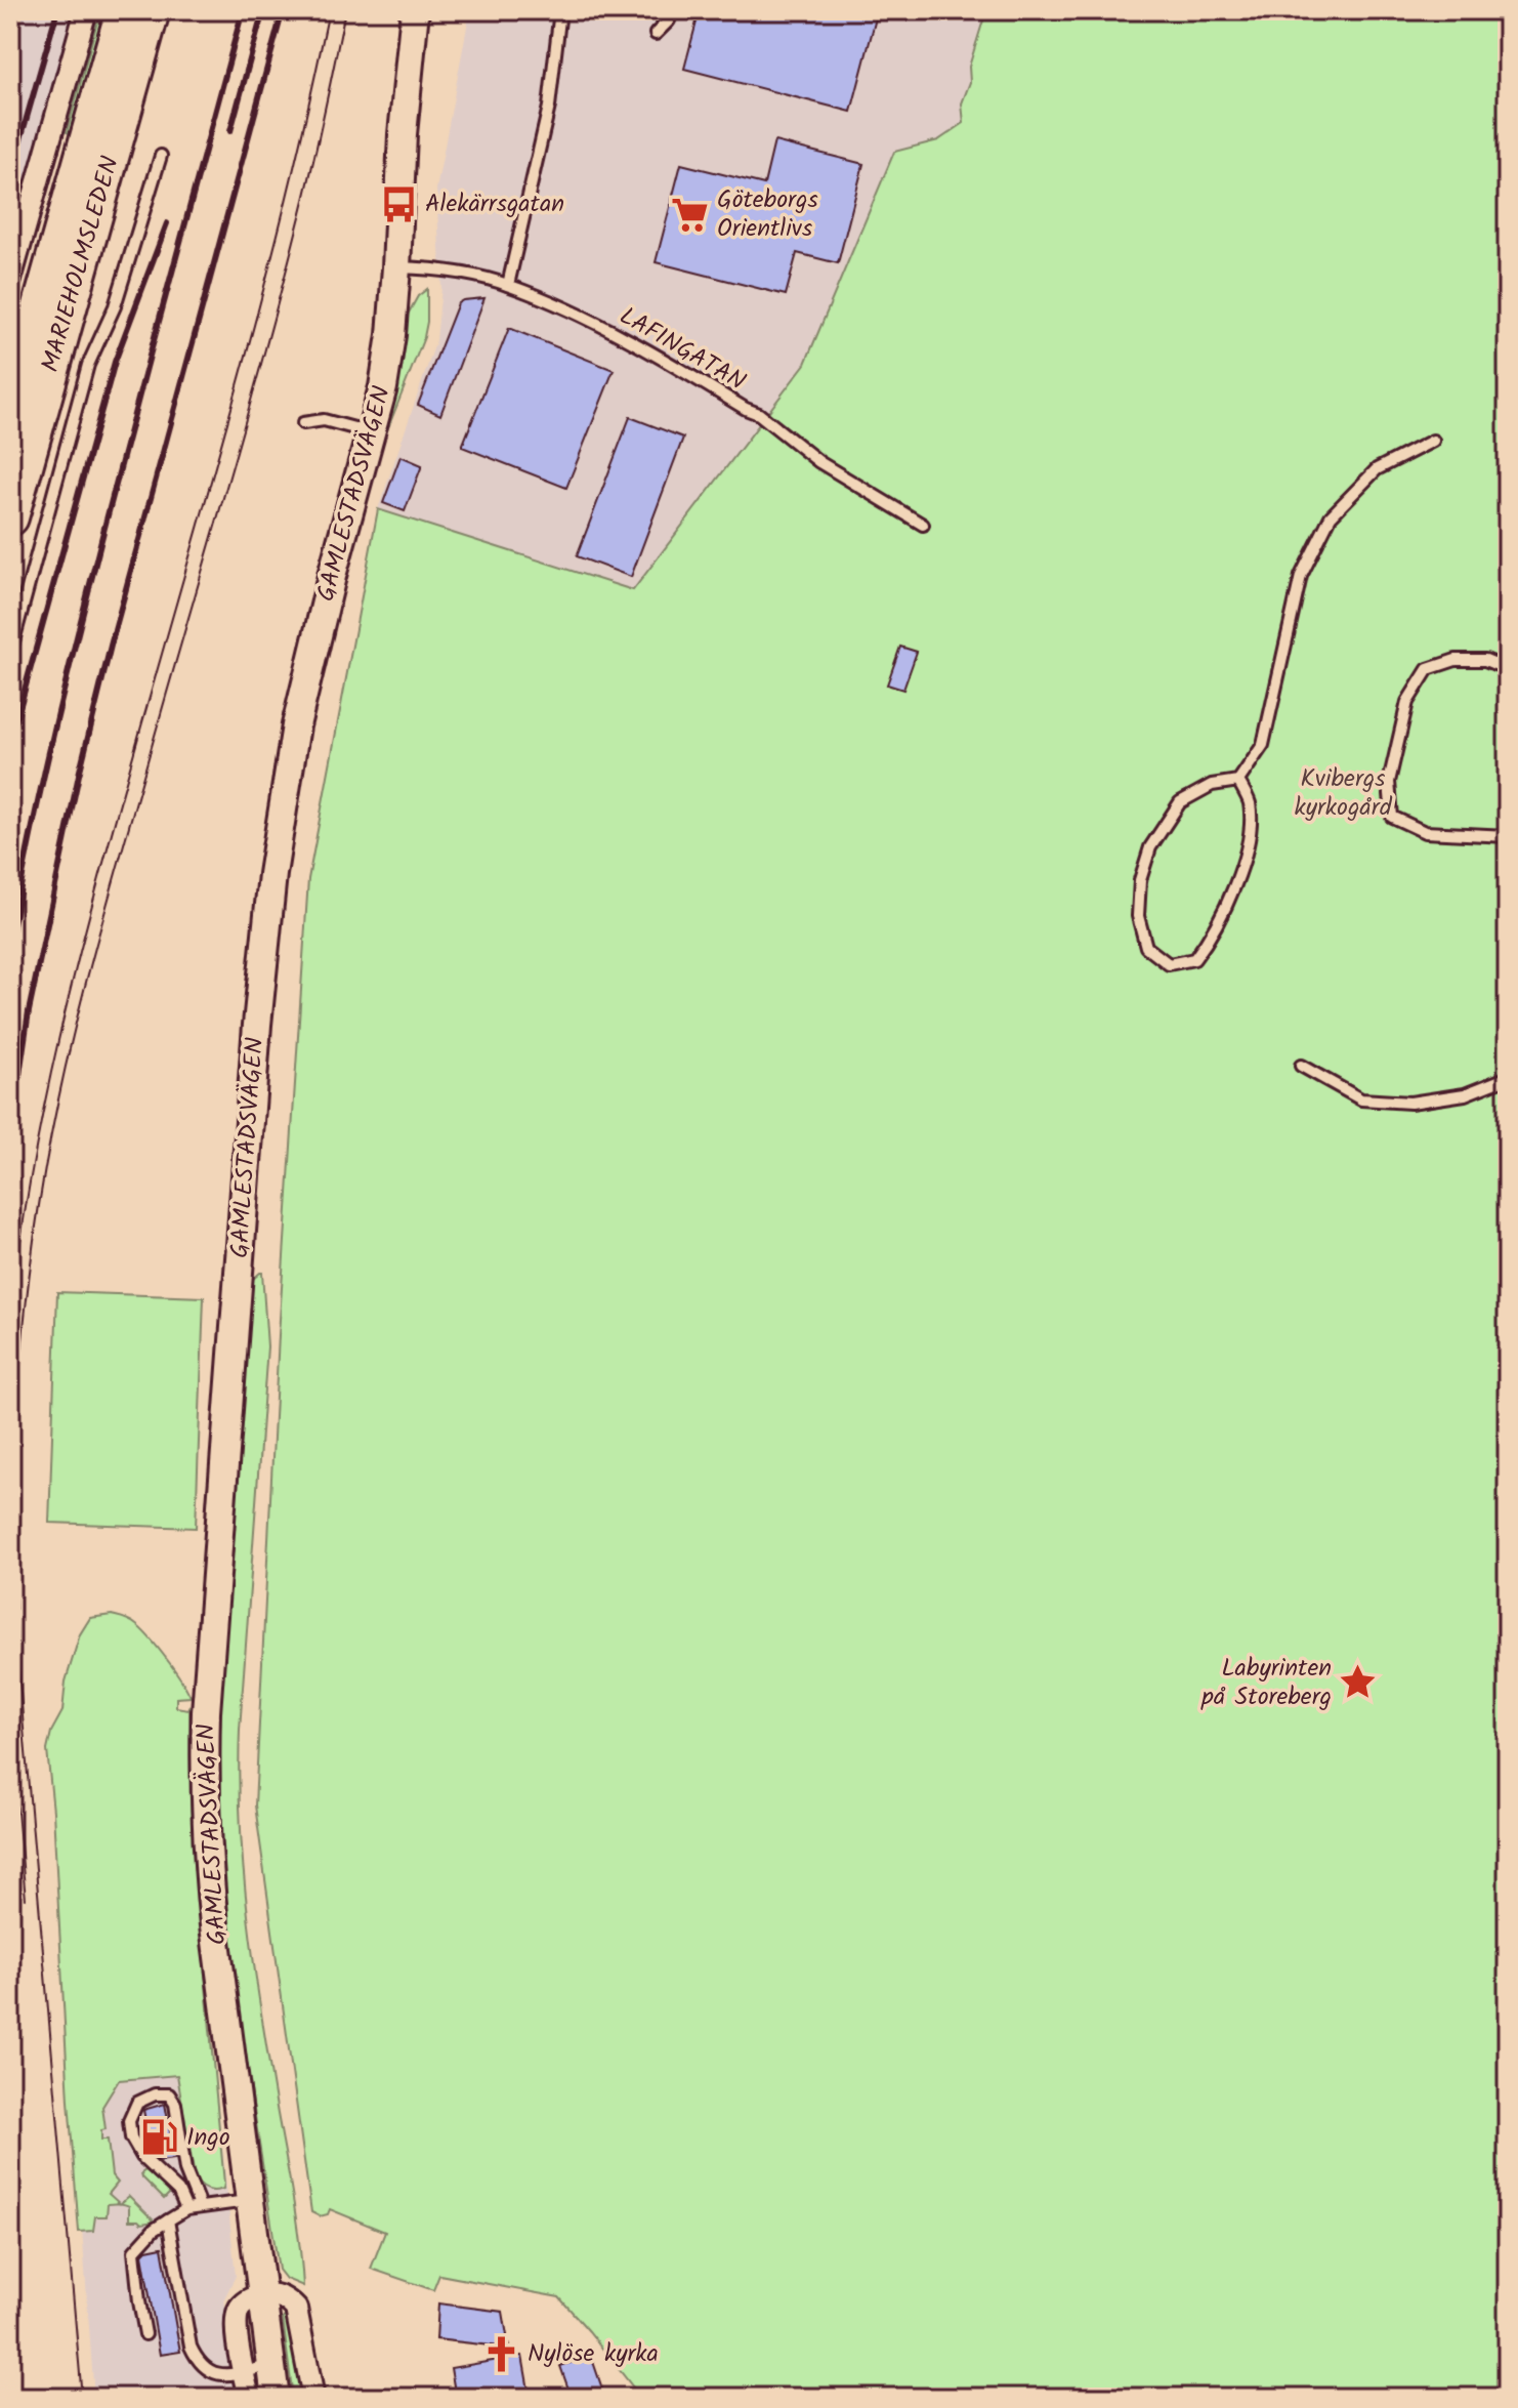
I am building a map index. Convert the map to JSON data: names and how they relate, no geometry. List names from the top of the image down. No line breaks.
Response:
{"streets":{"highway":["MARIEHOLMSLEDEN"],"street":["GAMLESTADSVÄGEN"],"lane":["LAFINGATAN"]},"crossings":[["LAFINGATAN","GAMLESTADSVÄGEN"]],"parks":["Kvibergs kyrkogård"],"places":{"bus stop":["Alekärrsgatan"],"supermarket":["Göteborgs Orientlivs"],"place":["Labyrinten på Storeberg"],"fuel station":["Ingo"],"church":["Nylöse kyrka"]}}
